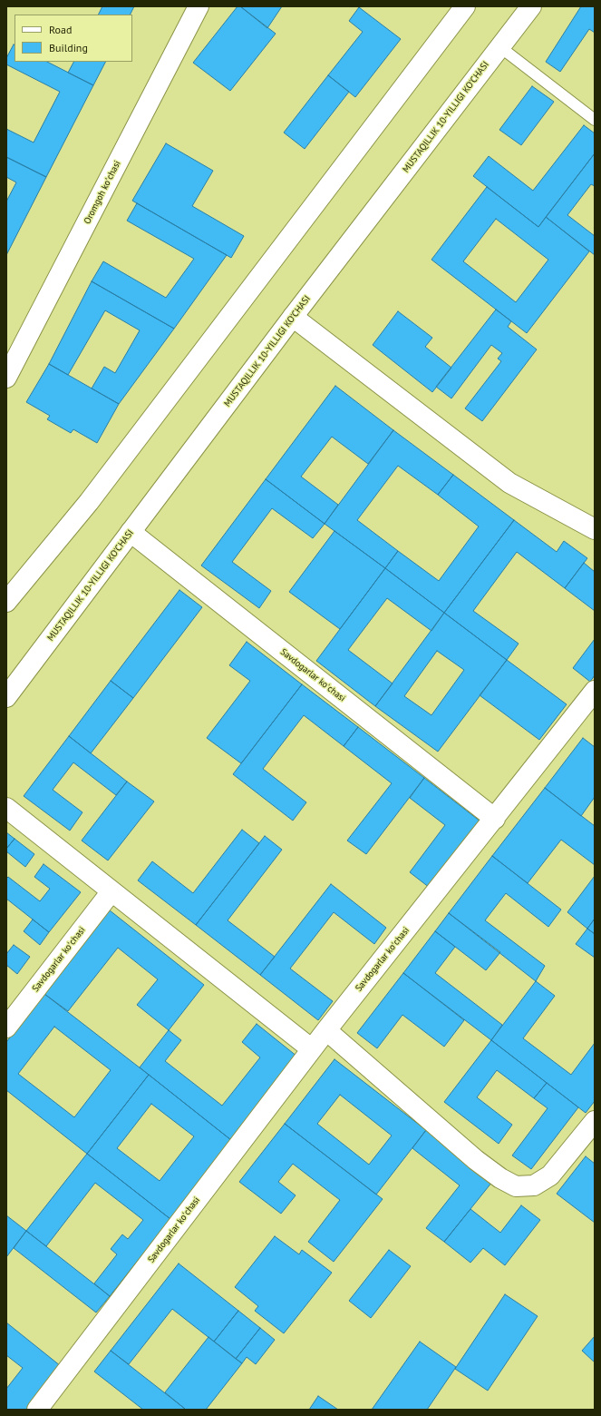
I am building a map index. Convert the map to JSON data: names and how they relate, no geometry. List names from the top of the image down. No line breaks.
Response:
{"streets":{"street":["MUSTAQILLIK 10-YILLIGI KO'CHASI","Oromgoh koʻchasi","Savdogarlar koʻchasi"]},"crossings":[["MUSTAQILLIK 10-YILLIGI KO'CHASI","Savdogarlar koʻchasi"]],"legend":["Road","Building"]}
